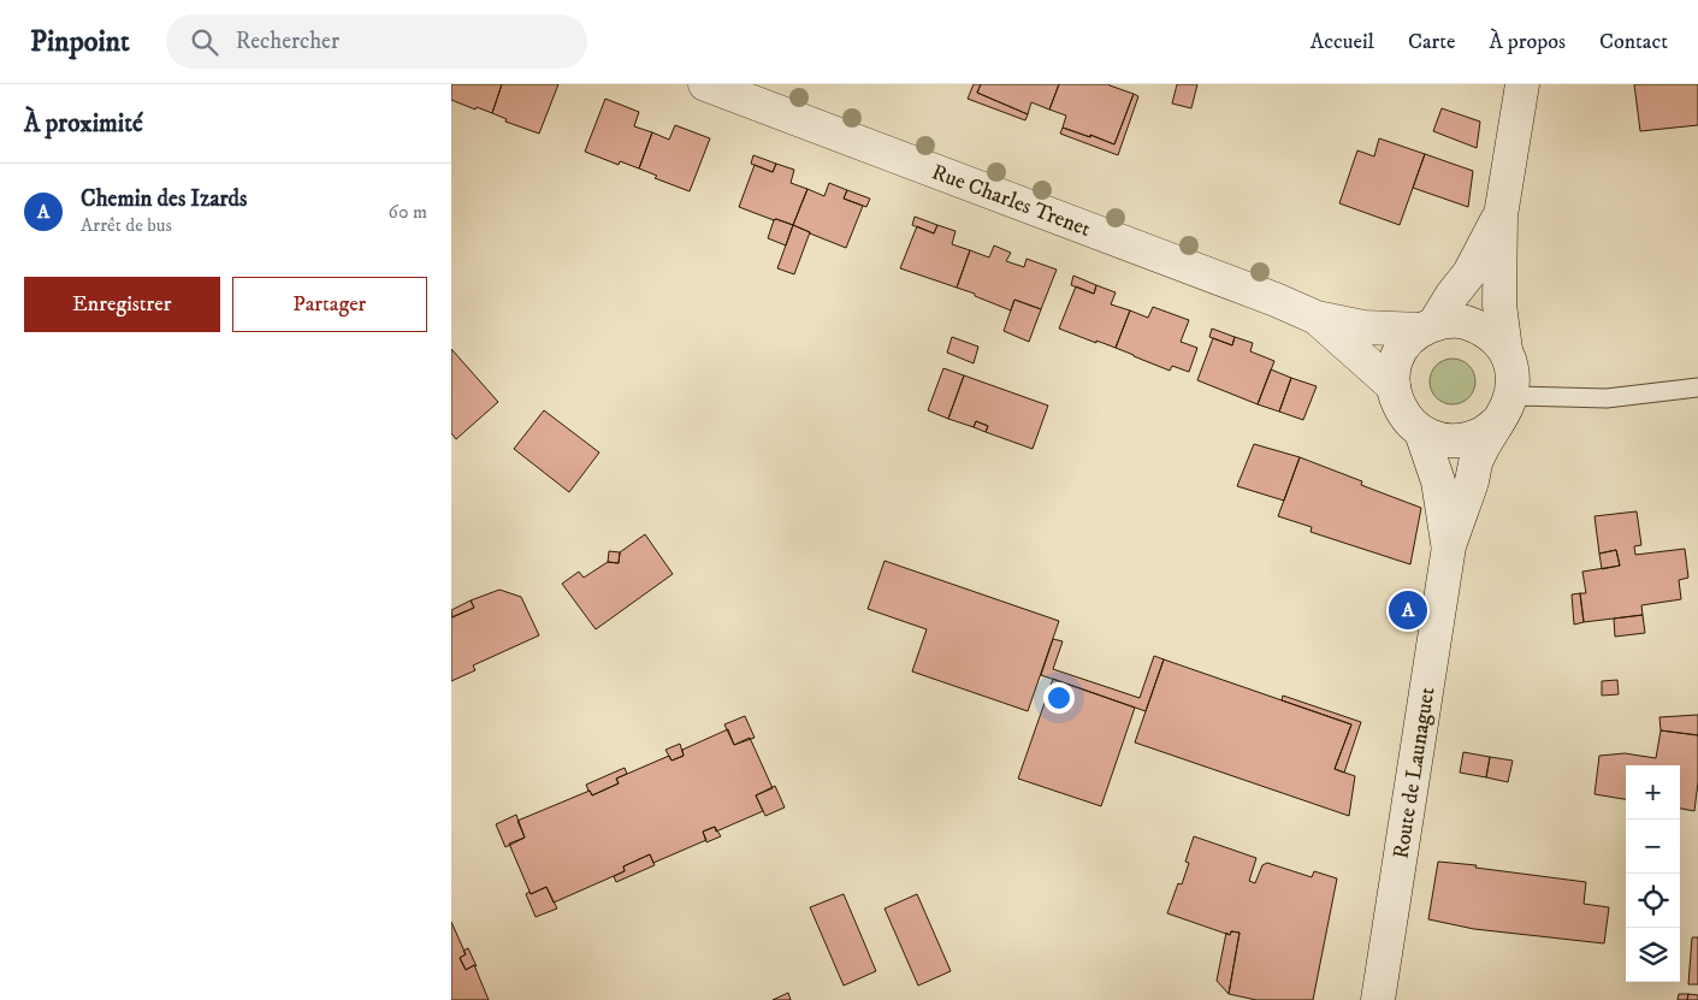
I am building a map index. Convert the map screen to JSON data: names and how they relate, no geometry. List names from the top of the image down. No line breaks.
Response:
{"streets":{"main road":["Rue Charles Trenet","Route de Launaguet"]},"crossings":[["Rue Charles Trenet","Route de Launaguet"]],"page":{"header":"Pinpoint","search":"Rechercher","nav":["Accueil","Carte","À propos","Contact"],"heading":"À proximité","list":[{"mark":"A","name":"Chemin des Izards","note":"Arrêt de bus","value":"60 m"}],"buttons":["Enregistrer","Partager"],"pins":"A","map_buttons":["+","−"]}}
